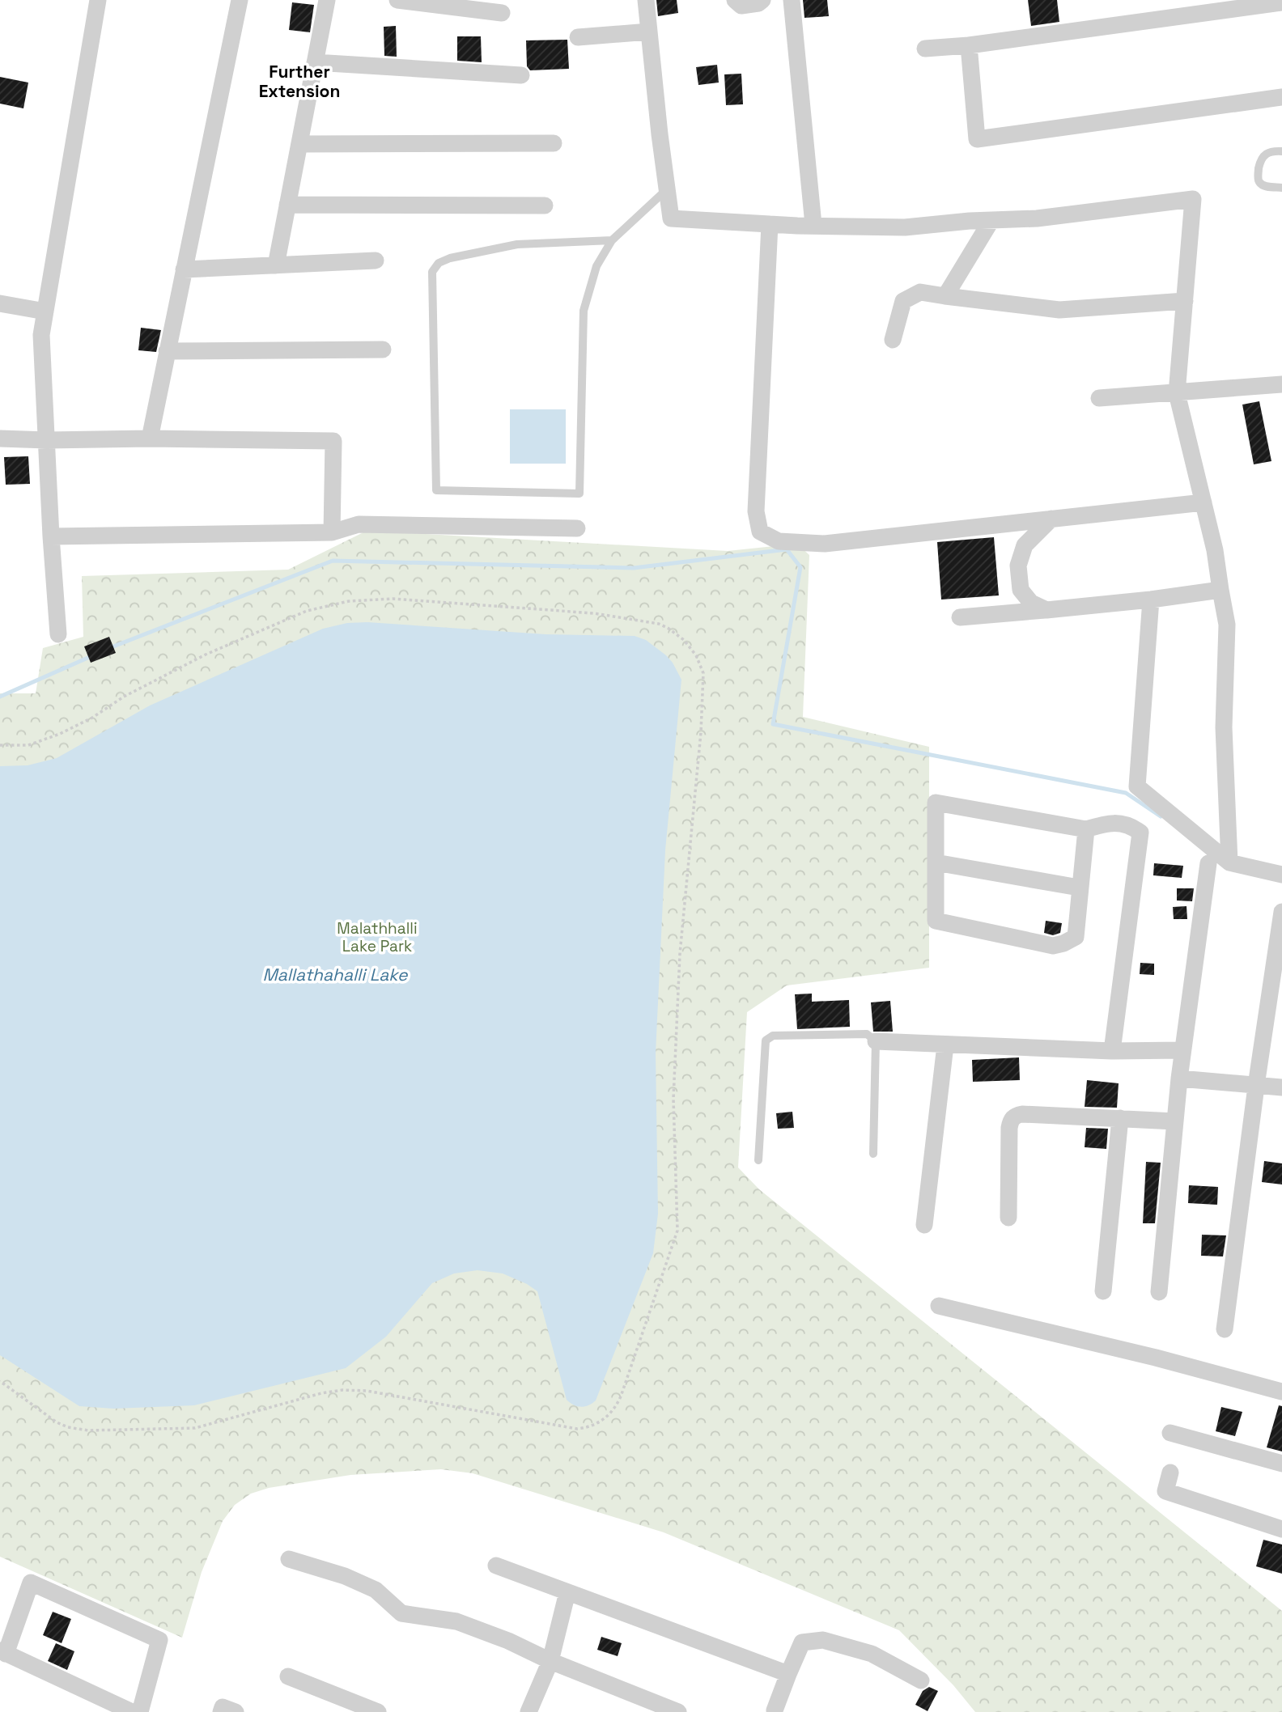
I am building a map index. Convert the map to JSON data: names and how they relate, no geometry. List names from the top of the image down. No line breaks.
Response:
{"districts":["Further Extension"],"water":["Mallathahalli Lake"],"parks":["Malathhalli Lake Park"]}
